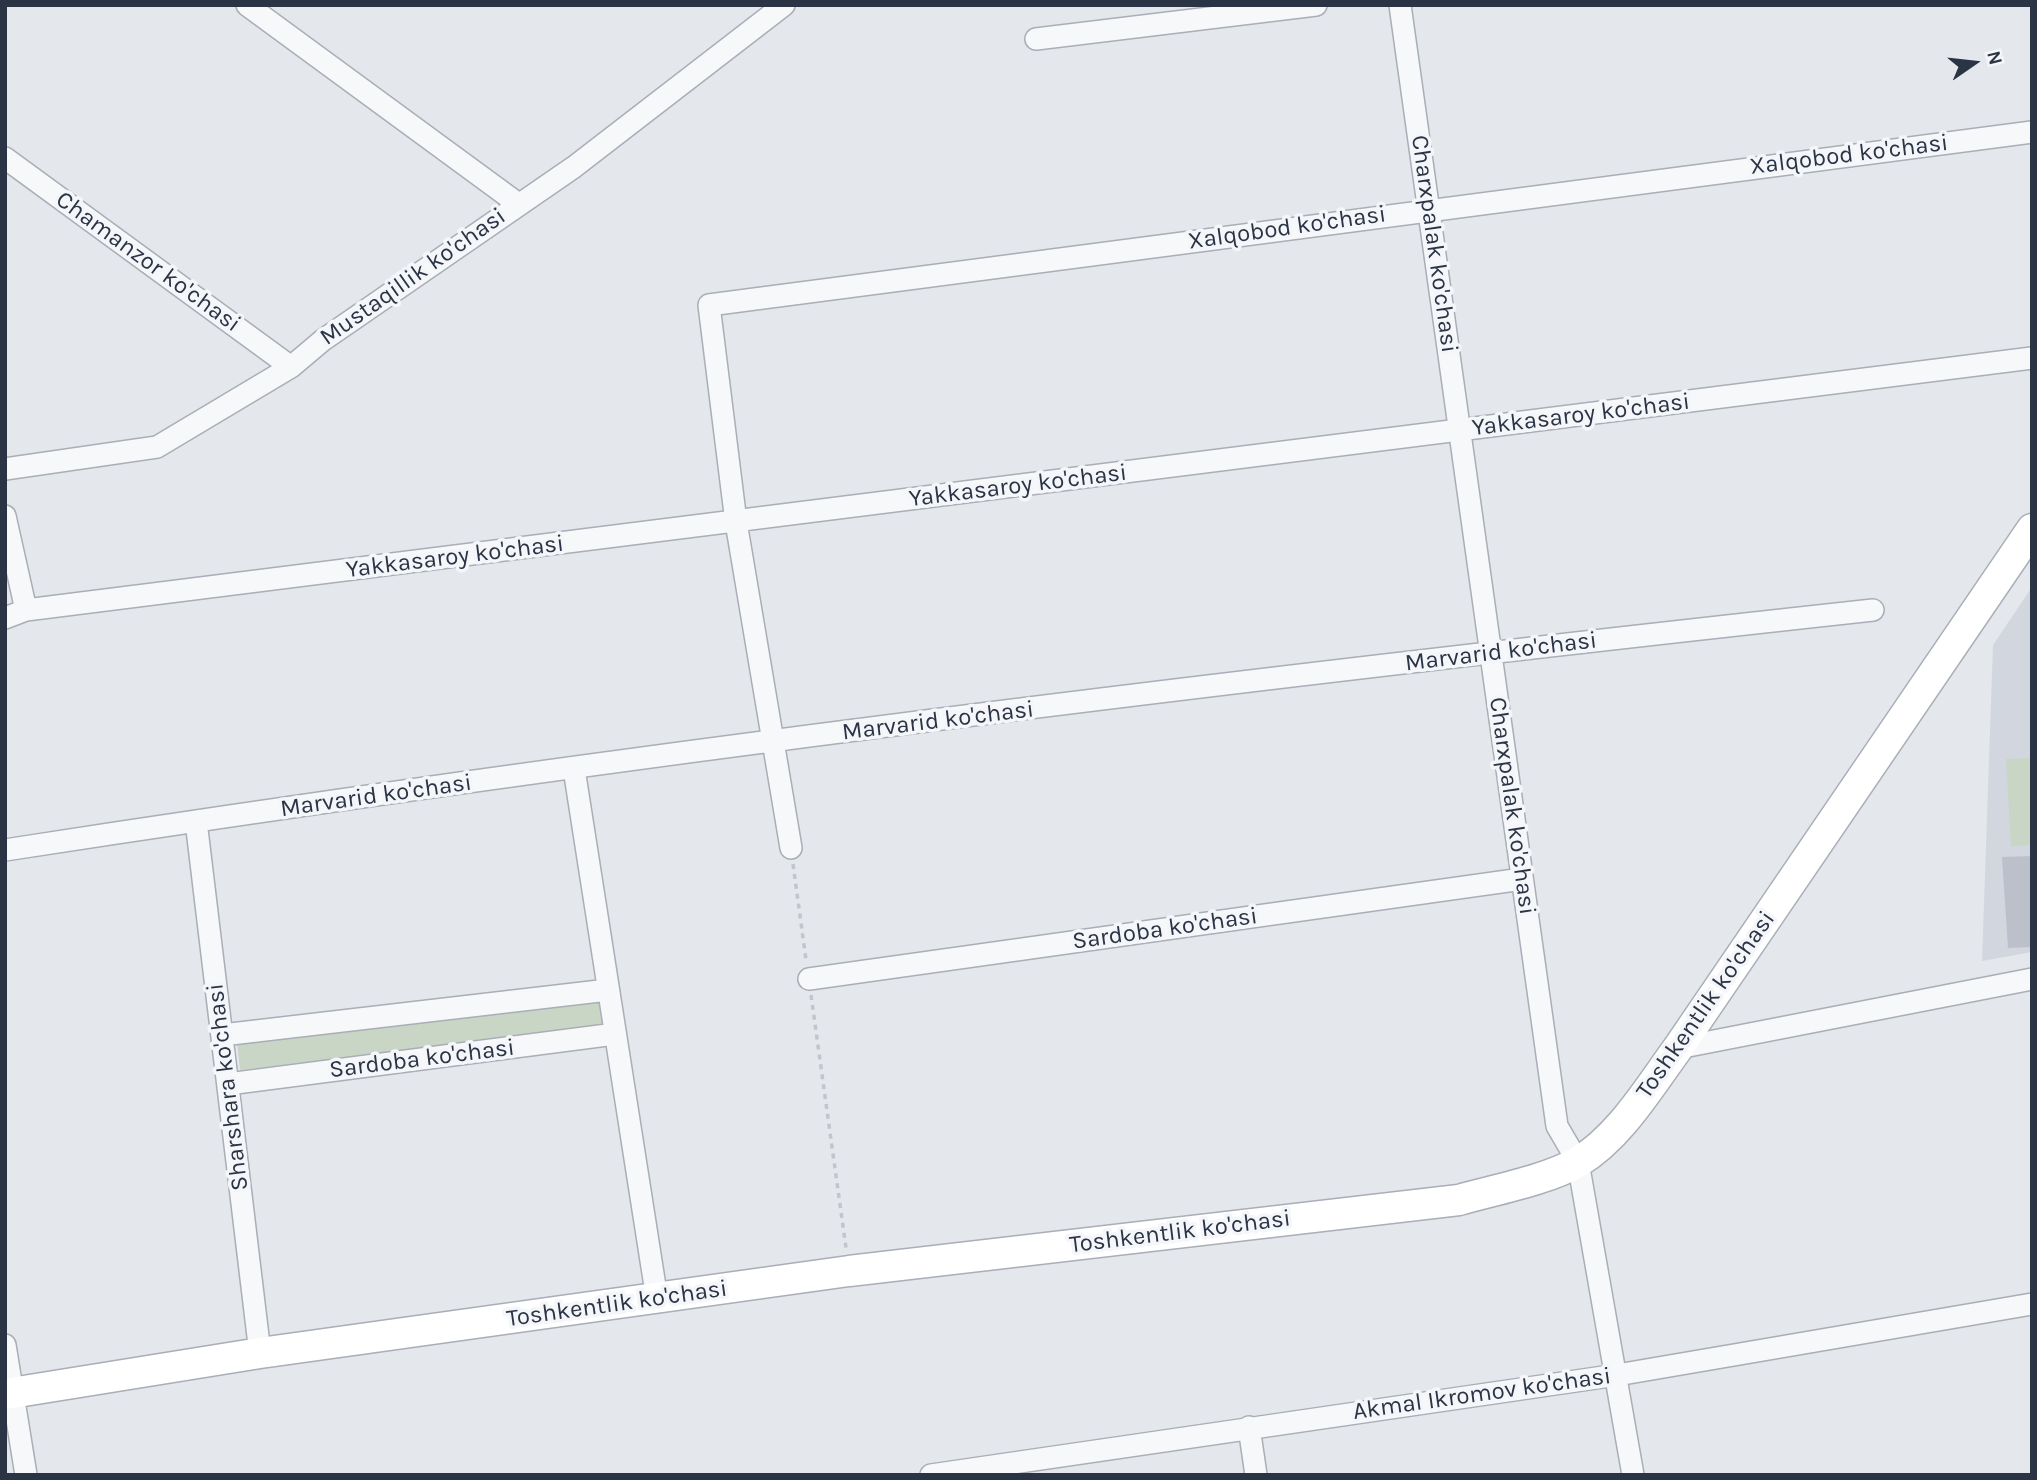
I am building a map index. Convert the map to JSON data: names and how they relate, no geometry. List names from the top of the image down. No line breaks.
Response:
{"streets":{"main road":["Toshkentlik ko'chasi"],"street":["Xalqobod ko'chasi","Charxpalak ko'chasi","Chamanzor ko'chasi","Mustaqillik ko'chasi","Yakkasaroy ko'chasi","Marvarid ko'chasi","Sardoba ko'chasi","Sharshara ko'chasi","Akmal Ikromov ko'chasi"]},"crossings":[["Xalqobod ko'chasi","Charxpalak ko'chasi"],["Xalqobod ko'chasi","Yakkasaroy ko'chasi"],["Charxpalak ko'chasi","Yakkasaroy ko'chasi"],["Charxpalak ko'chasi","Marvarid ko'chasi"],["Charxpalak ko'chasi","Sardoba ko'chasi"],["Charxpalak ko'chasi","Toshkentlik ko'chasi"],["Charxpalak ko'chasi","Akmal Ikromov ko'chasi"],["Chamanzor ko'chasi","Mustaqillik ko'chasi"],["Marvarid ko'chasi","Sharshara ko'chasi"],["Sardoba ko'chasi","Sharshara ko'chasi"],["Toshkentlik ko'chasi","Sharshara ko'chasi"]],"north":"right"}
